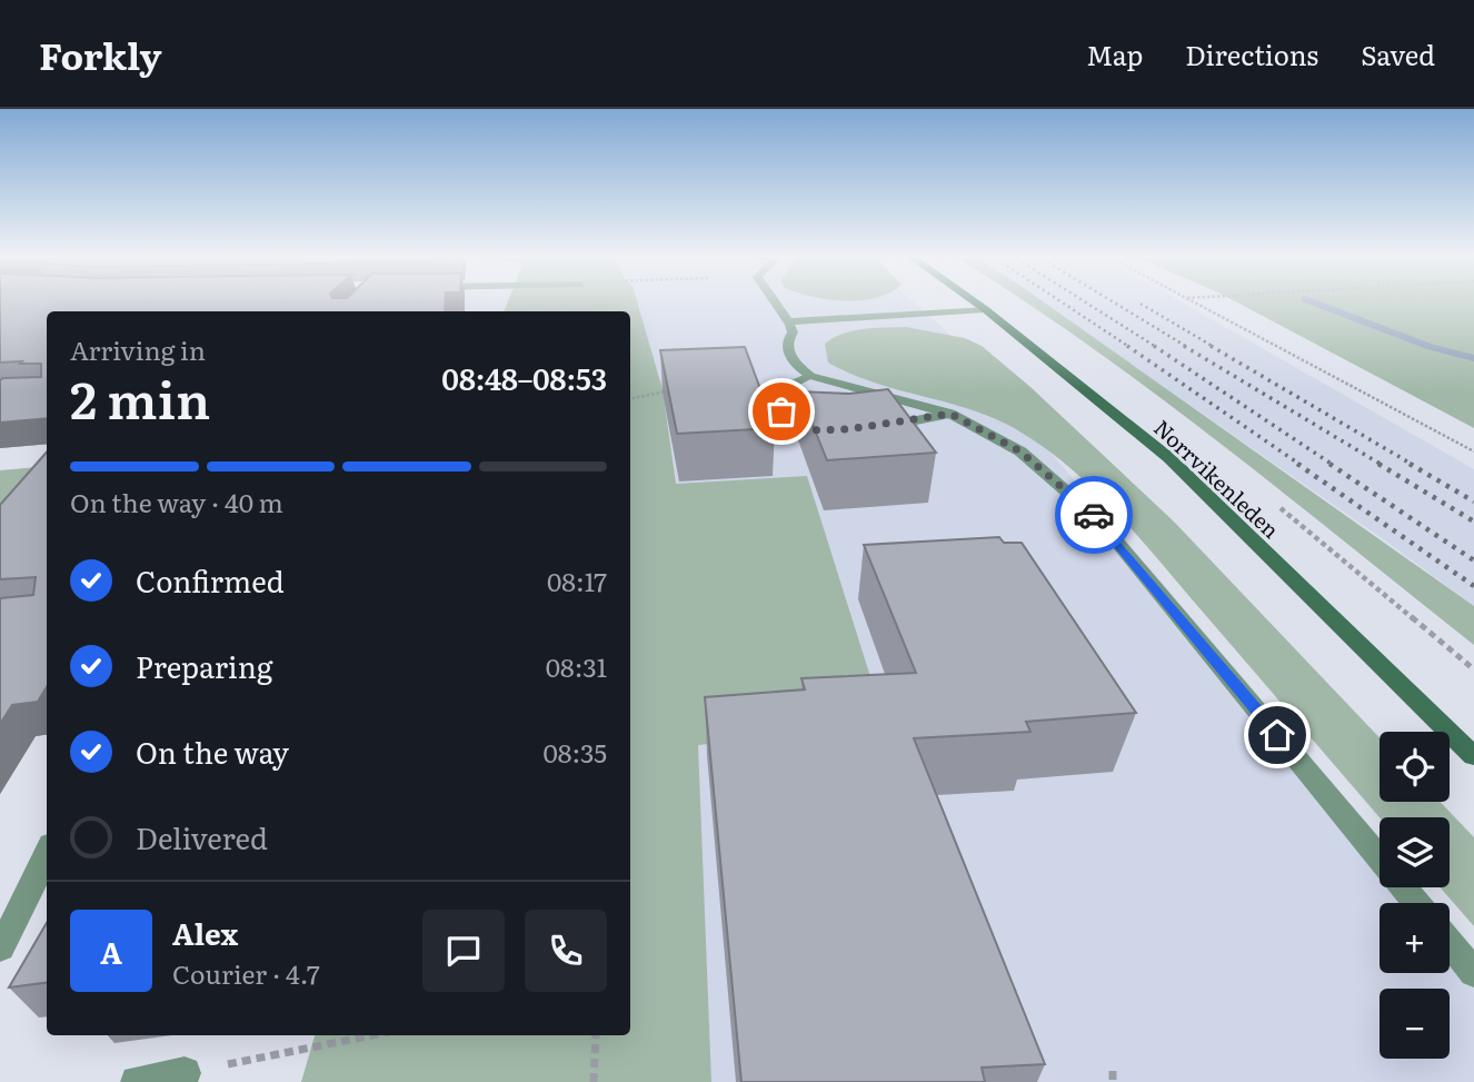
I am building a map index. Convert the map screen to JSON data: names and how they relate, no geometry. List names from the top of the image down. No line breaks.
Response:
{"streets":{"main road":["Norrvikenleden"]},"page":{"header":"Forkly","nav":["Map","Directions","Saved"],"heading":["2 min","Arriving in","08:48–08:53"],"panel":["Alex","Courier · 4.7"],"bar":"On the way · 40 m","list":[["Confirmed","08:17"],["Preparing","08:31"],["On the way","08:35"],"Delivered"],"map_buttons":["+","−"],"round":"A"}}
